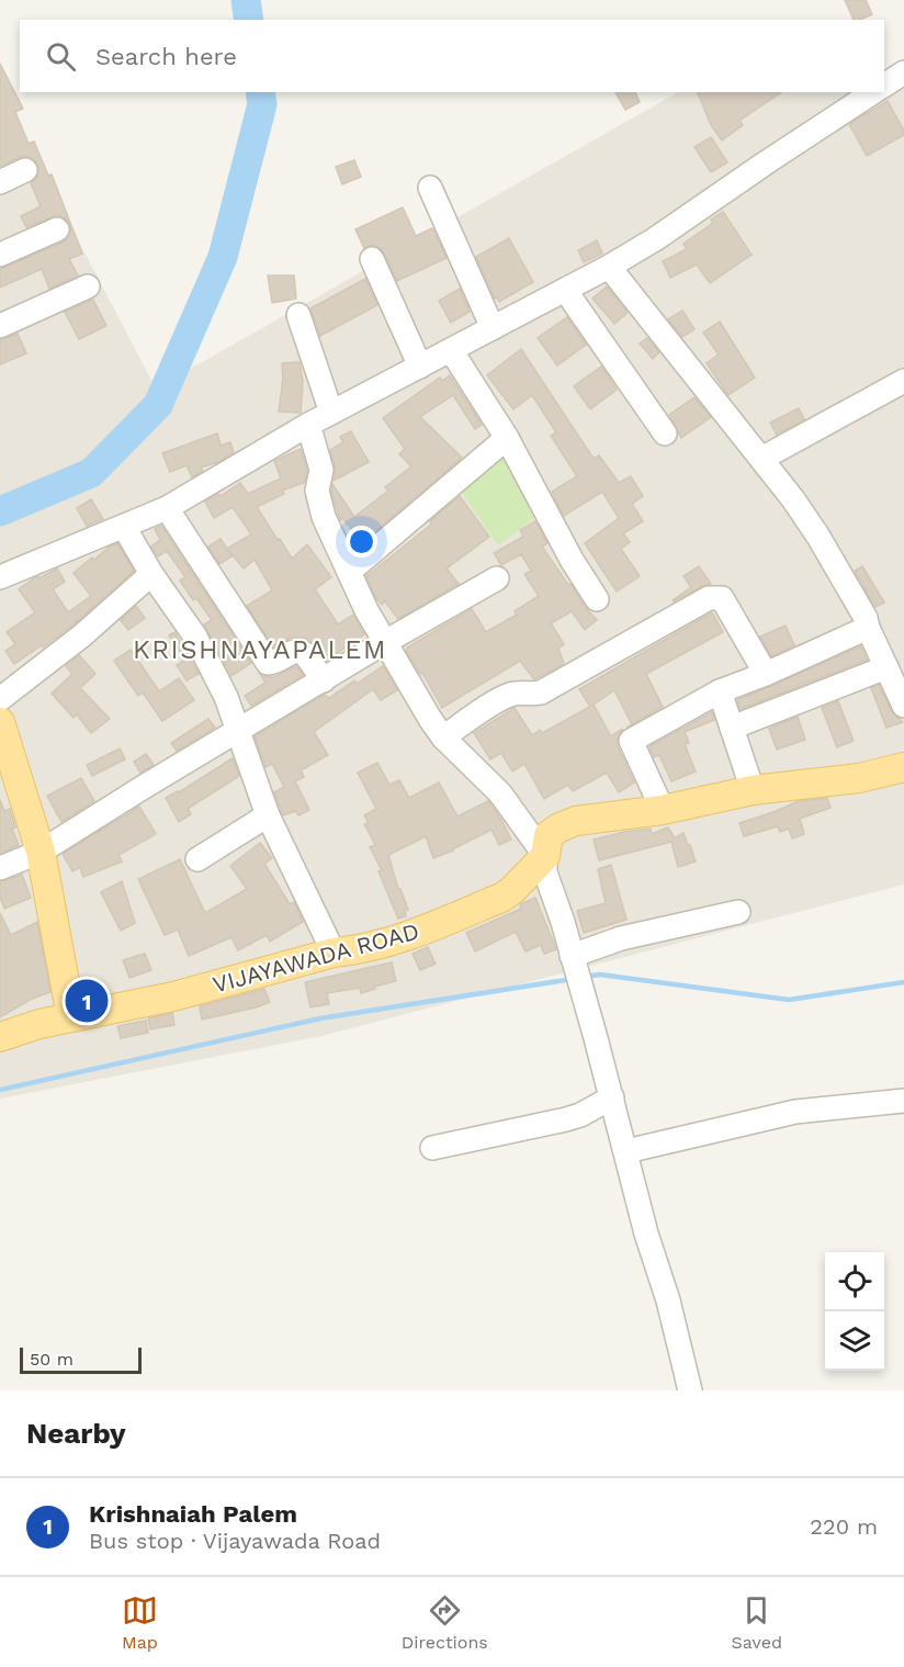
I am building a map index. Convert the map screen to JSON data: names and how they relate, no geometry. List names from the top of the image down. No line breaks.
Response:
{"streets":{"main road":["VIJAYAWADA ROAD"]},"districts":["KRISHNAYAPALEM"],"scale_bar":"50 m","page":{"search":"Search here","pins":"1","scale":"50 m","heading":"Nearby","list":[{"mark":"1","name":"Krishnaiah Palem","note":"Bus stop · Vijayawada Road","value":"220 m"}],"nav":["Map","Directions","Saved"]}}
